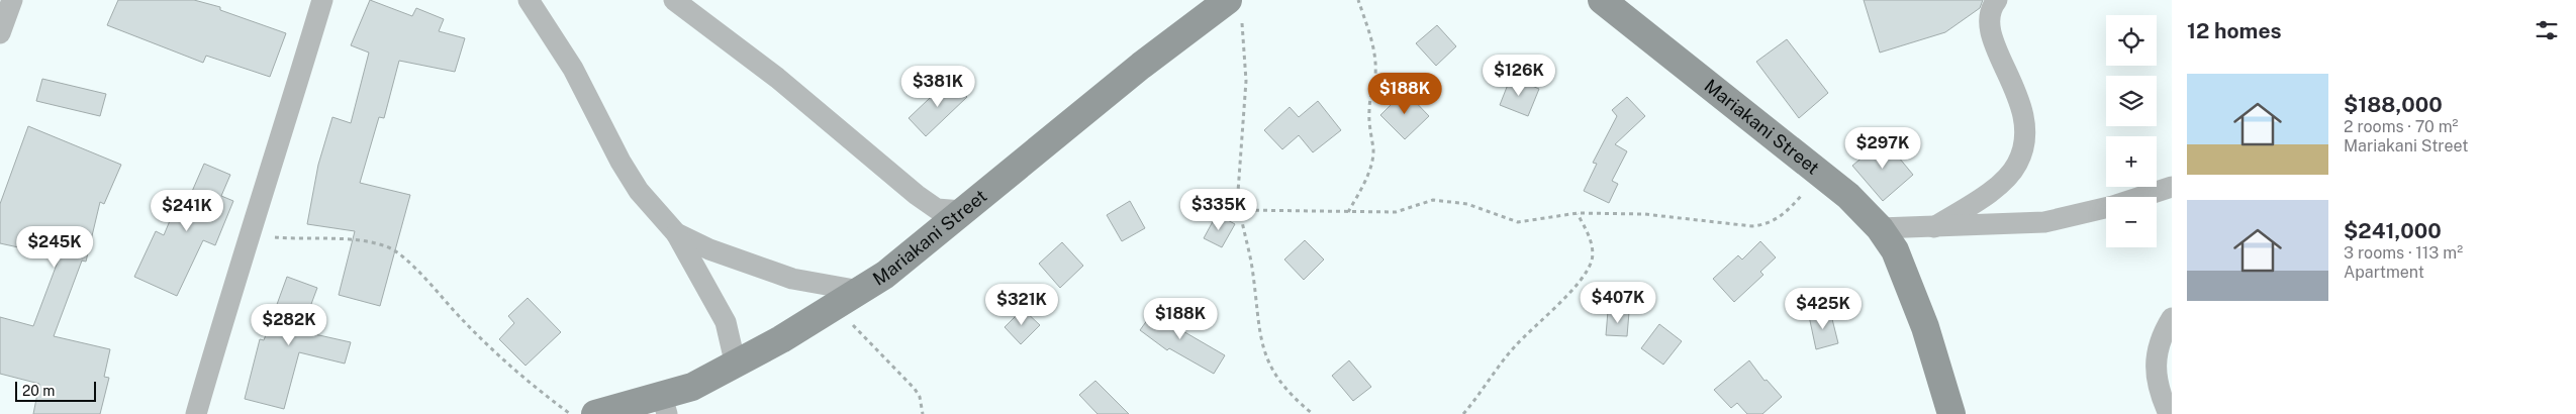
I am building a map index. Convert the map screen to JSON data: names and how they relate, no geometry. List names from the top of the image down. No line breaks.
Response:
{"streets":{"street":["Mariakani Street"]},"scale_bar":"20 m","page":{"heading":"12 homes","map_buttons":["+","−"],"price":["$126K","$381K","$188K","$297K","$335K","$241K","$245K","$407K","$321K","$425K","$188K","$282K"],"list":[{"name":"$188,000","note":"2 rooms · 70 m² · Mariakani Street"},{"name":"$241,000","note":"3 rooms · 113 m² · Apartment"}],"scale":"20 m"}}
